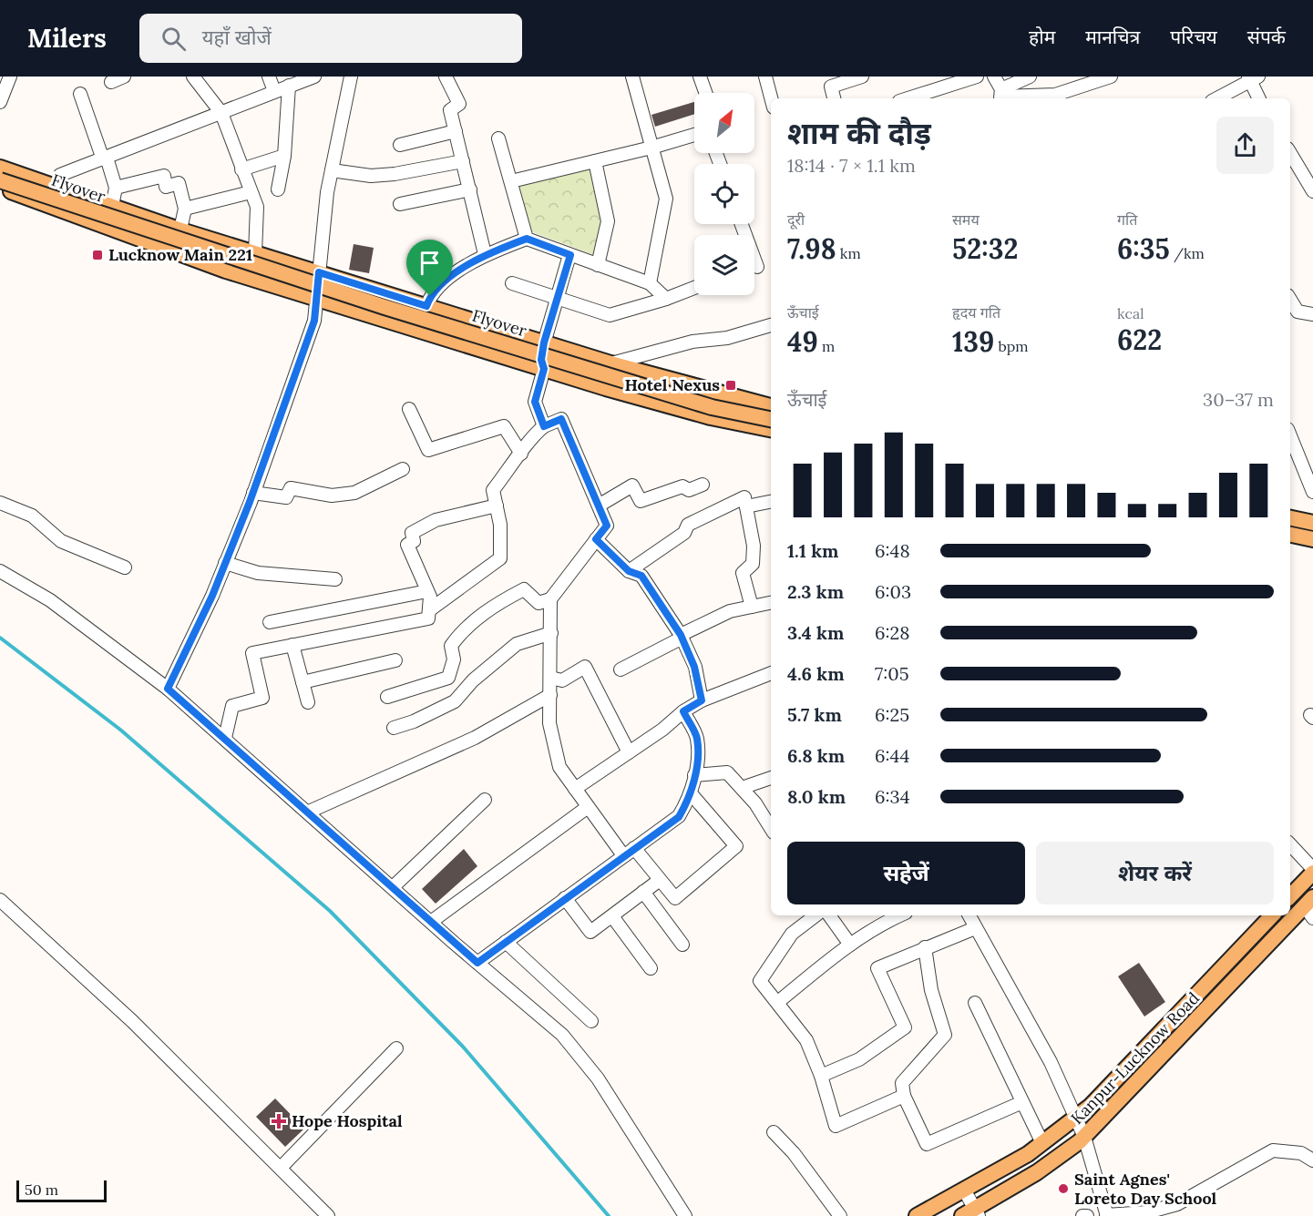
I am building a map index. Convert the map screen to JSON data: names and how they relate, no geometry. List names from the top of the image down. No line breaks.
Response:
{"streets":{"main road":["Flyover","Kanpur-Lucknow Road"]},"places":{"transit":["Lucknow Main 221","Hotel Nexus"],"health":["Hope Hospital"],"other":["Saint Agnes' Loreto Day School"]},"scale_bar":"50 m","north":"top right","page":{"header":"Milers","search":"यहाँ खोजें","nav":["होम","मानचित्र","परिचय","संपर्क"],"heading":["शाम की दौड़","18:14 · 7 × 1.1 km"],"stats":[["दूरी","7.98 km"],["समय","52:32"],["गति","6:35 /km"],["ऊँचाई","49 m"],["हृदय गति","139 bpm"],["kcal","622"]],"chart":["ऊँचाई","30–37 m"],"list":[{"name":"1.1 km","note":"6:48"},{"name":"2.3 km","note":"6:03"},{"name":"3.4 km","note":"6:28"},{"name":"4.6 km","note":"7:05"},{"name":"5.7 km","note":"6:25"},{"name":"6.8 km","note":"6:44"},{"name":"8.0 km","note":"6:34"}],"buttons":["सहेजें","शेयर करें"],"scale":"50 m"}}
